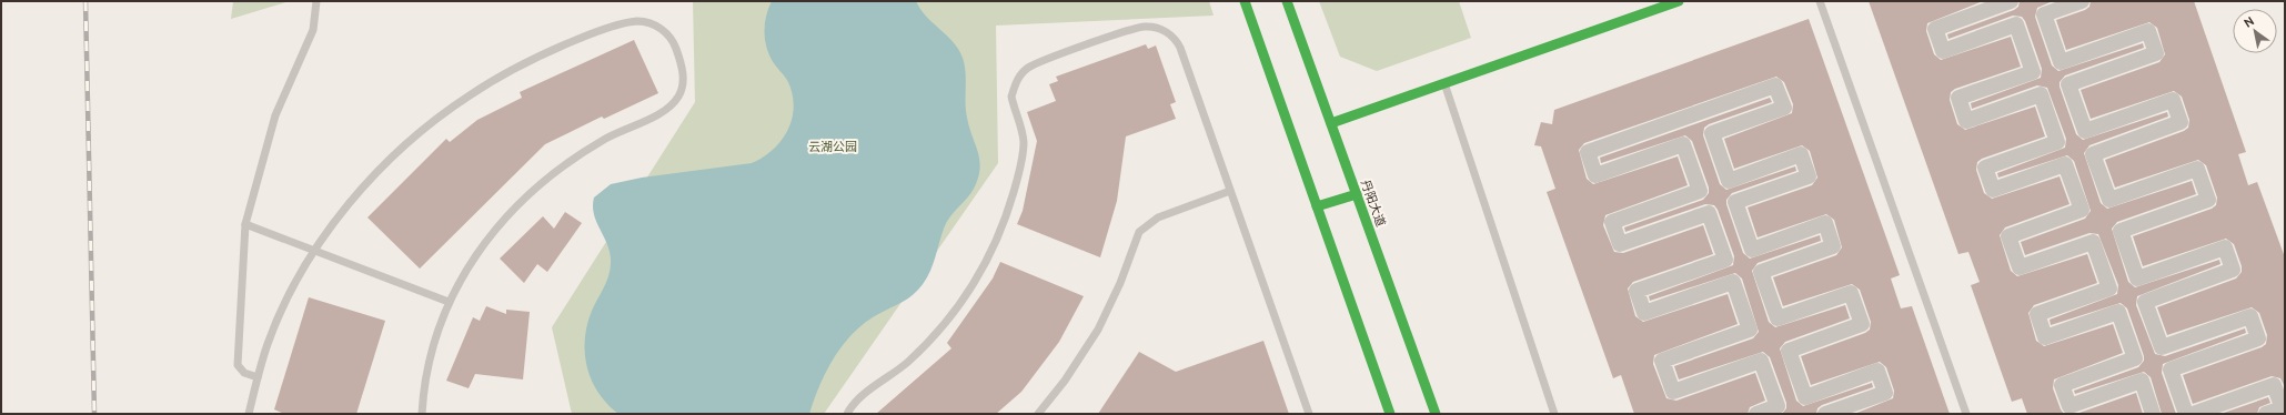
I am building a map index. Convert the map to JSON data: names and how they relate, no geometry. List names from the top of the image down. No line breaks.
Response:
{"streets":{"main road":["丹阳大道"]},"parks":["云湖公园"],"north":"top left"}
